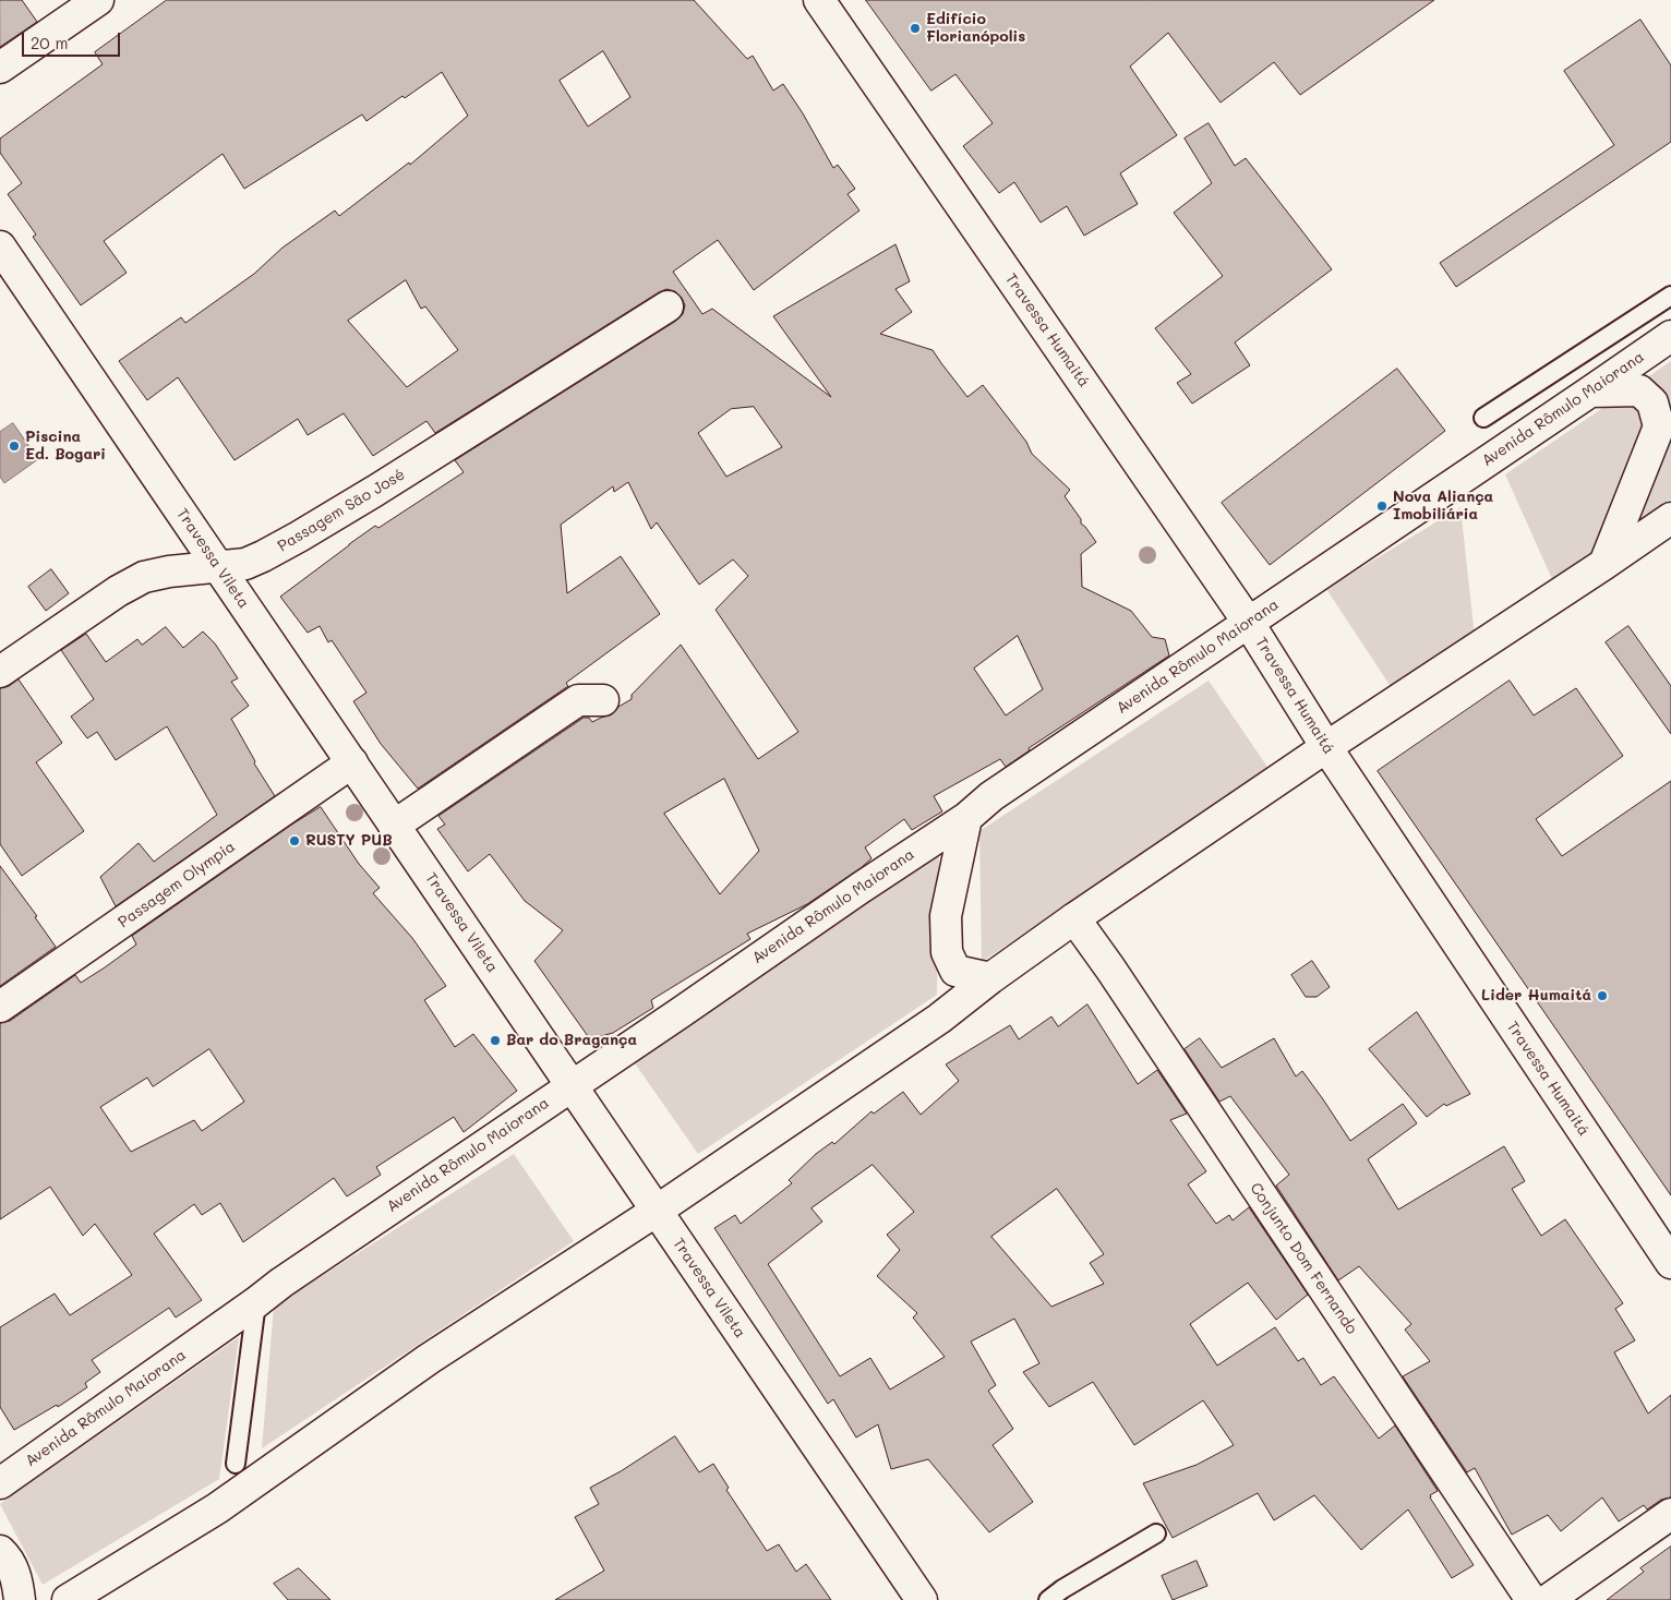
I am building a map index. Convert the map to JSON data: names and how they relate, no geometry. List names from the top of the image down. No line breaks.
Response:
{"streets":{"street":["Travessa Humaitá","Avenida Rômulo Maiorana","Passagem São José","Travessa Vileta","Passagem Olympia","Conjunto Dom Fernando"]},"crossings":[["Travessa Humaitá","Avenida Rômulo Maiorana"],["Avenida Rômulo Maiorana","Travessa Vileta"],["Passagem São José","Travessa Vileta"],["Travessa Vileta","Passagem Olympia"]],"places":["Edifício Florianópolis","Piscina Ed. Bogari","Nova Aliança Imobiliária","RUSTY PUB","Lider Humaitá","Bar do Bragança"],"scale_bar":"20 m"}
